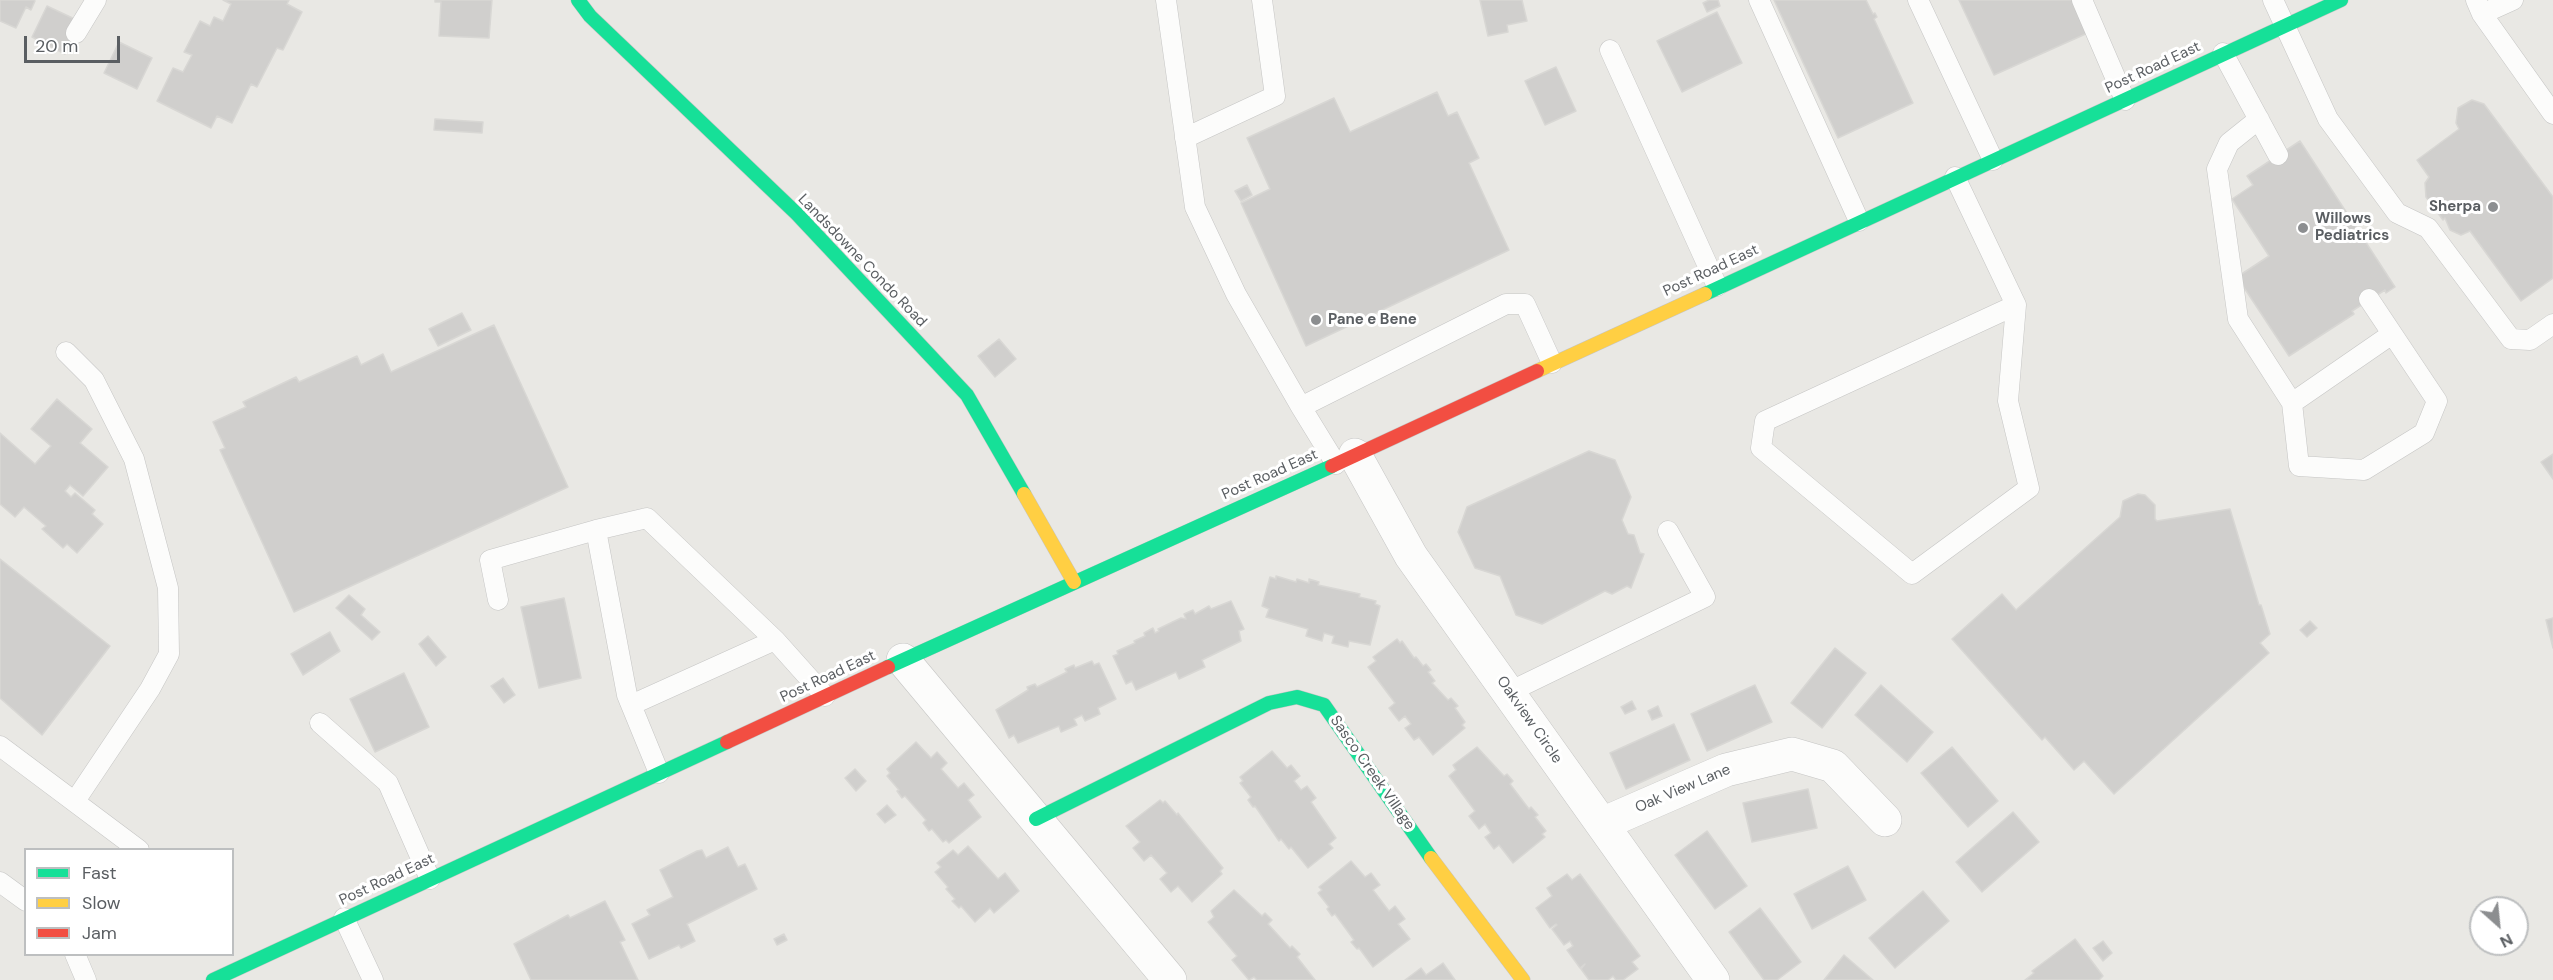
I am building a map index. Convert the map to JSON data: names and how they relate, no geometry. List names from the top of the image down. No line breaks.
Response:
{"streets":{"main road":["Post Road East","Landsdowne Condo Road","Sasco Creek Village"],"street":["Oakview Circle","Oak View Lane"]},"crossings":[["Post Road East","Landsdowne Condo Road"],["Post Road East","Oakview Circle"],["Oakview Circle","Oak View Lane"]],"places":["Sherpa","Willows Pediatrics","Pane e Bene"],"legend":["Fast","Slow","Jam"],"scale_bar":"20 m","north":"bottom right"}
